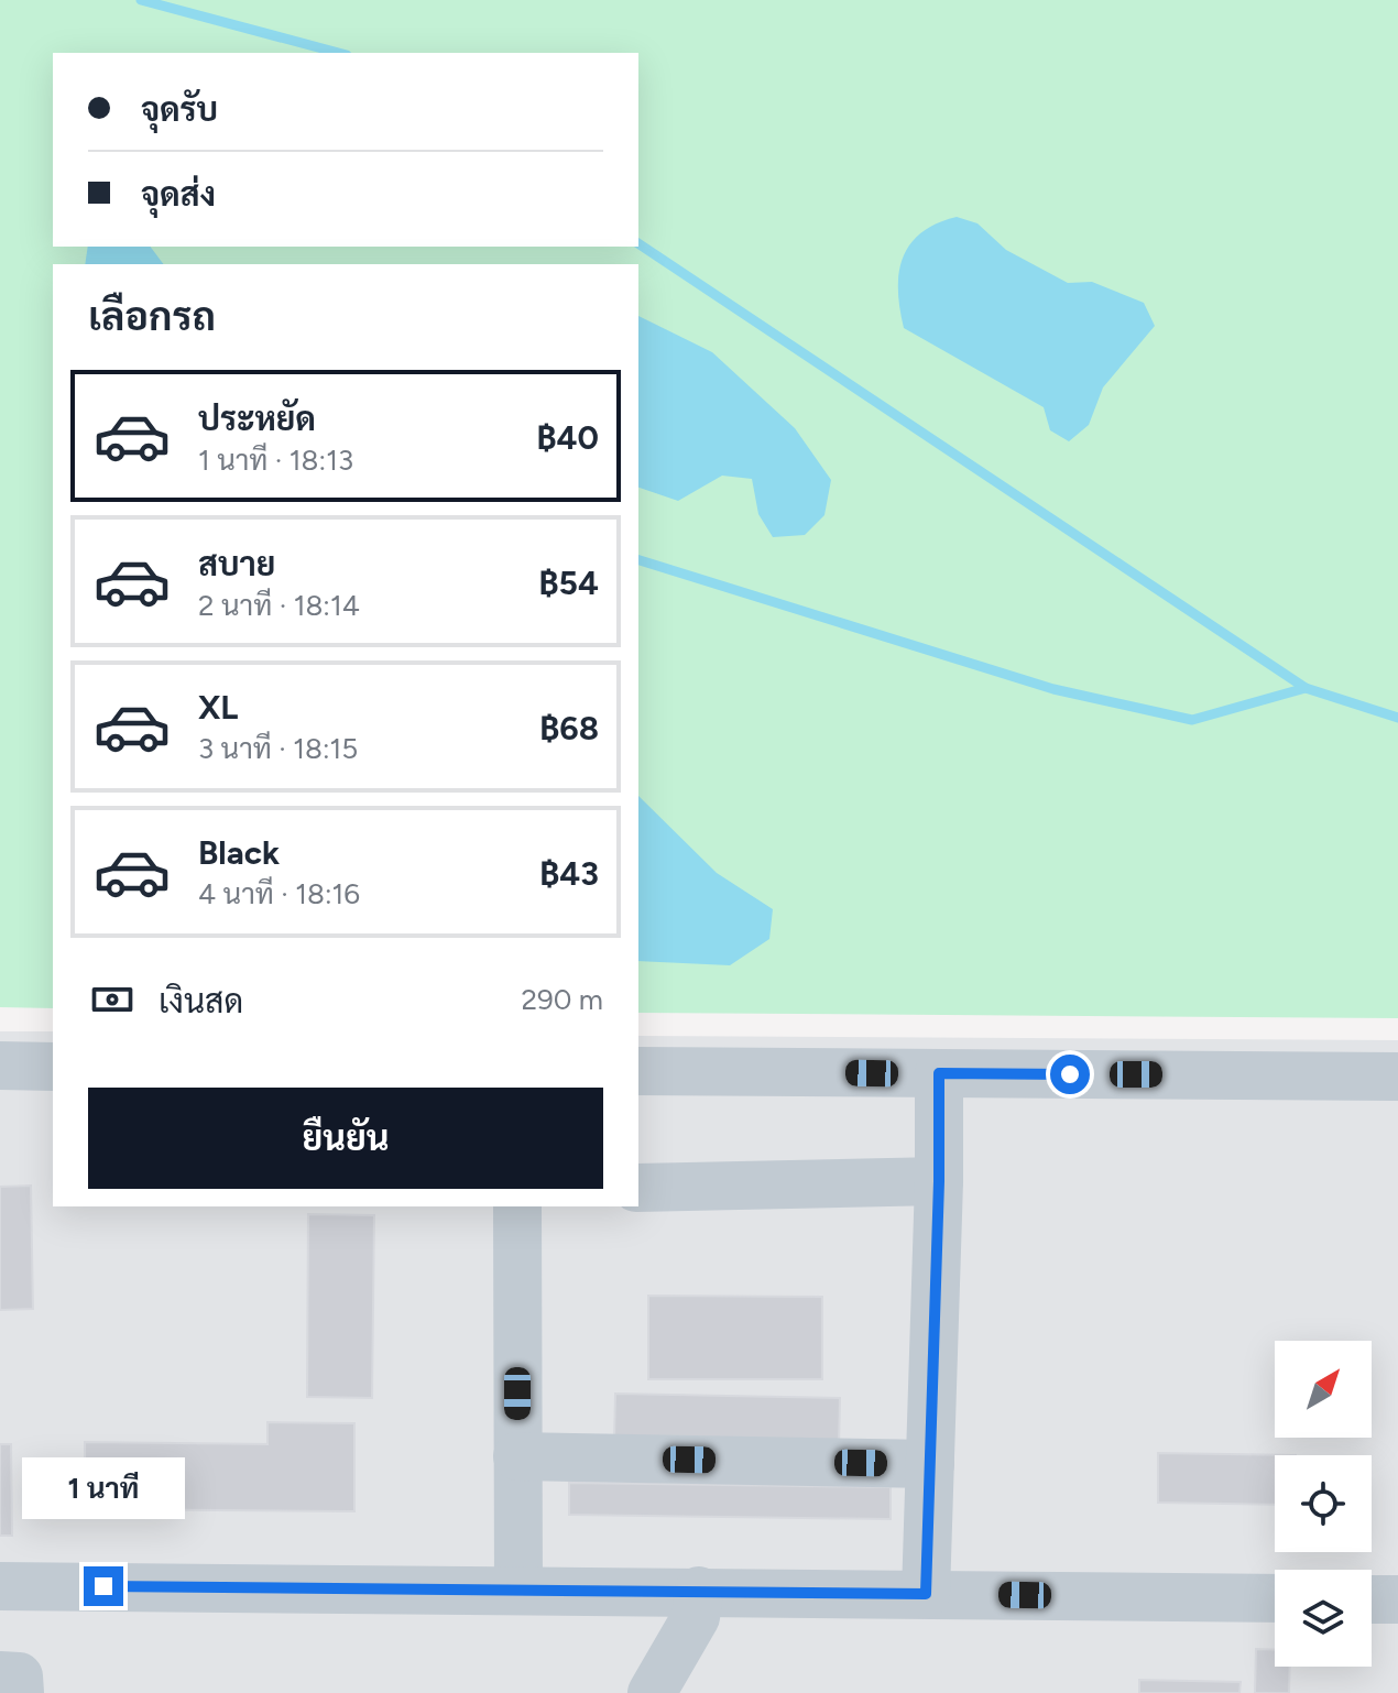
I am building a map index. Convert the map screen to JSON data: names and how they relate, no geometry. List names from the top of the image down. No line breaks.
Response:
{"north":"top right","page":{"banner":["จุดรับ","จุดส่ง"],"heading":"เลือกรถ","list":[{"name":"ประหยัด","note":"1 นาที · 18:13","value":"฿40"},{"name":"สบาย","note":"2 นาที · 18:14","value":"฿54"},{"name":"XL","note":"3 นาที · 18:15","value":"฿68"},{"name":"Black","note":"4 นาที · 18:16","value":"฿43"}],"pay":["เงินสด","290 m"],"buttons":"ยืนยัน","bubble":"1 นาที"}}
